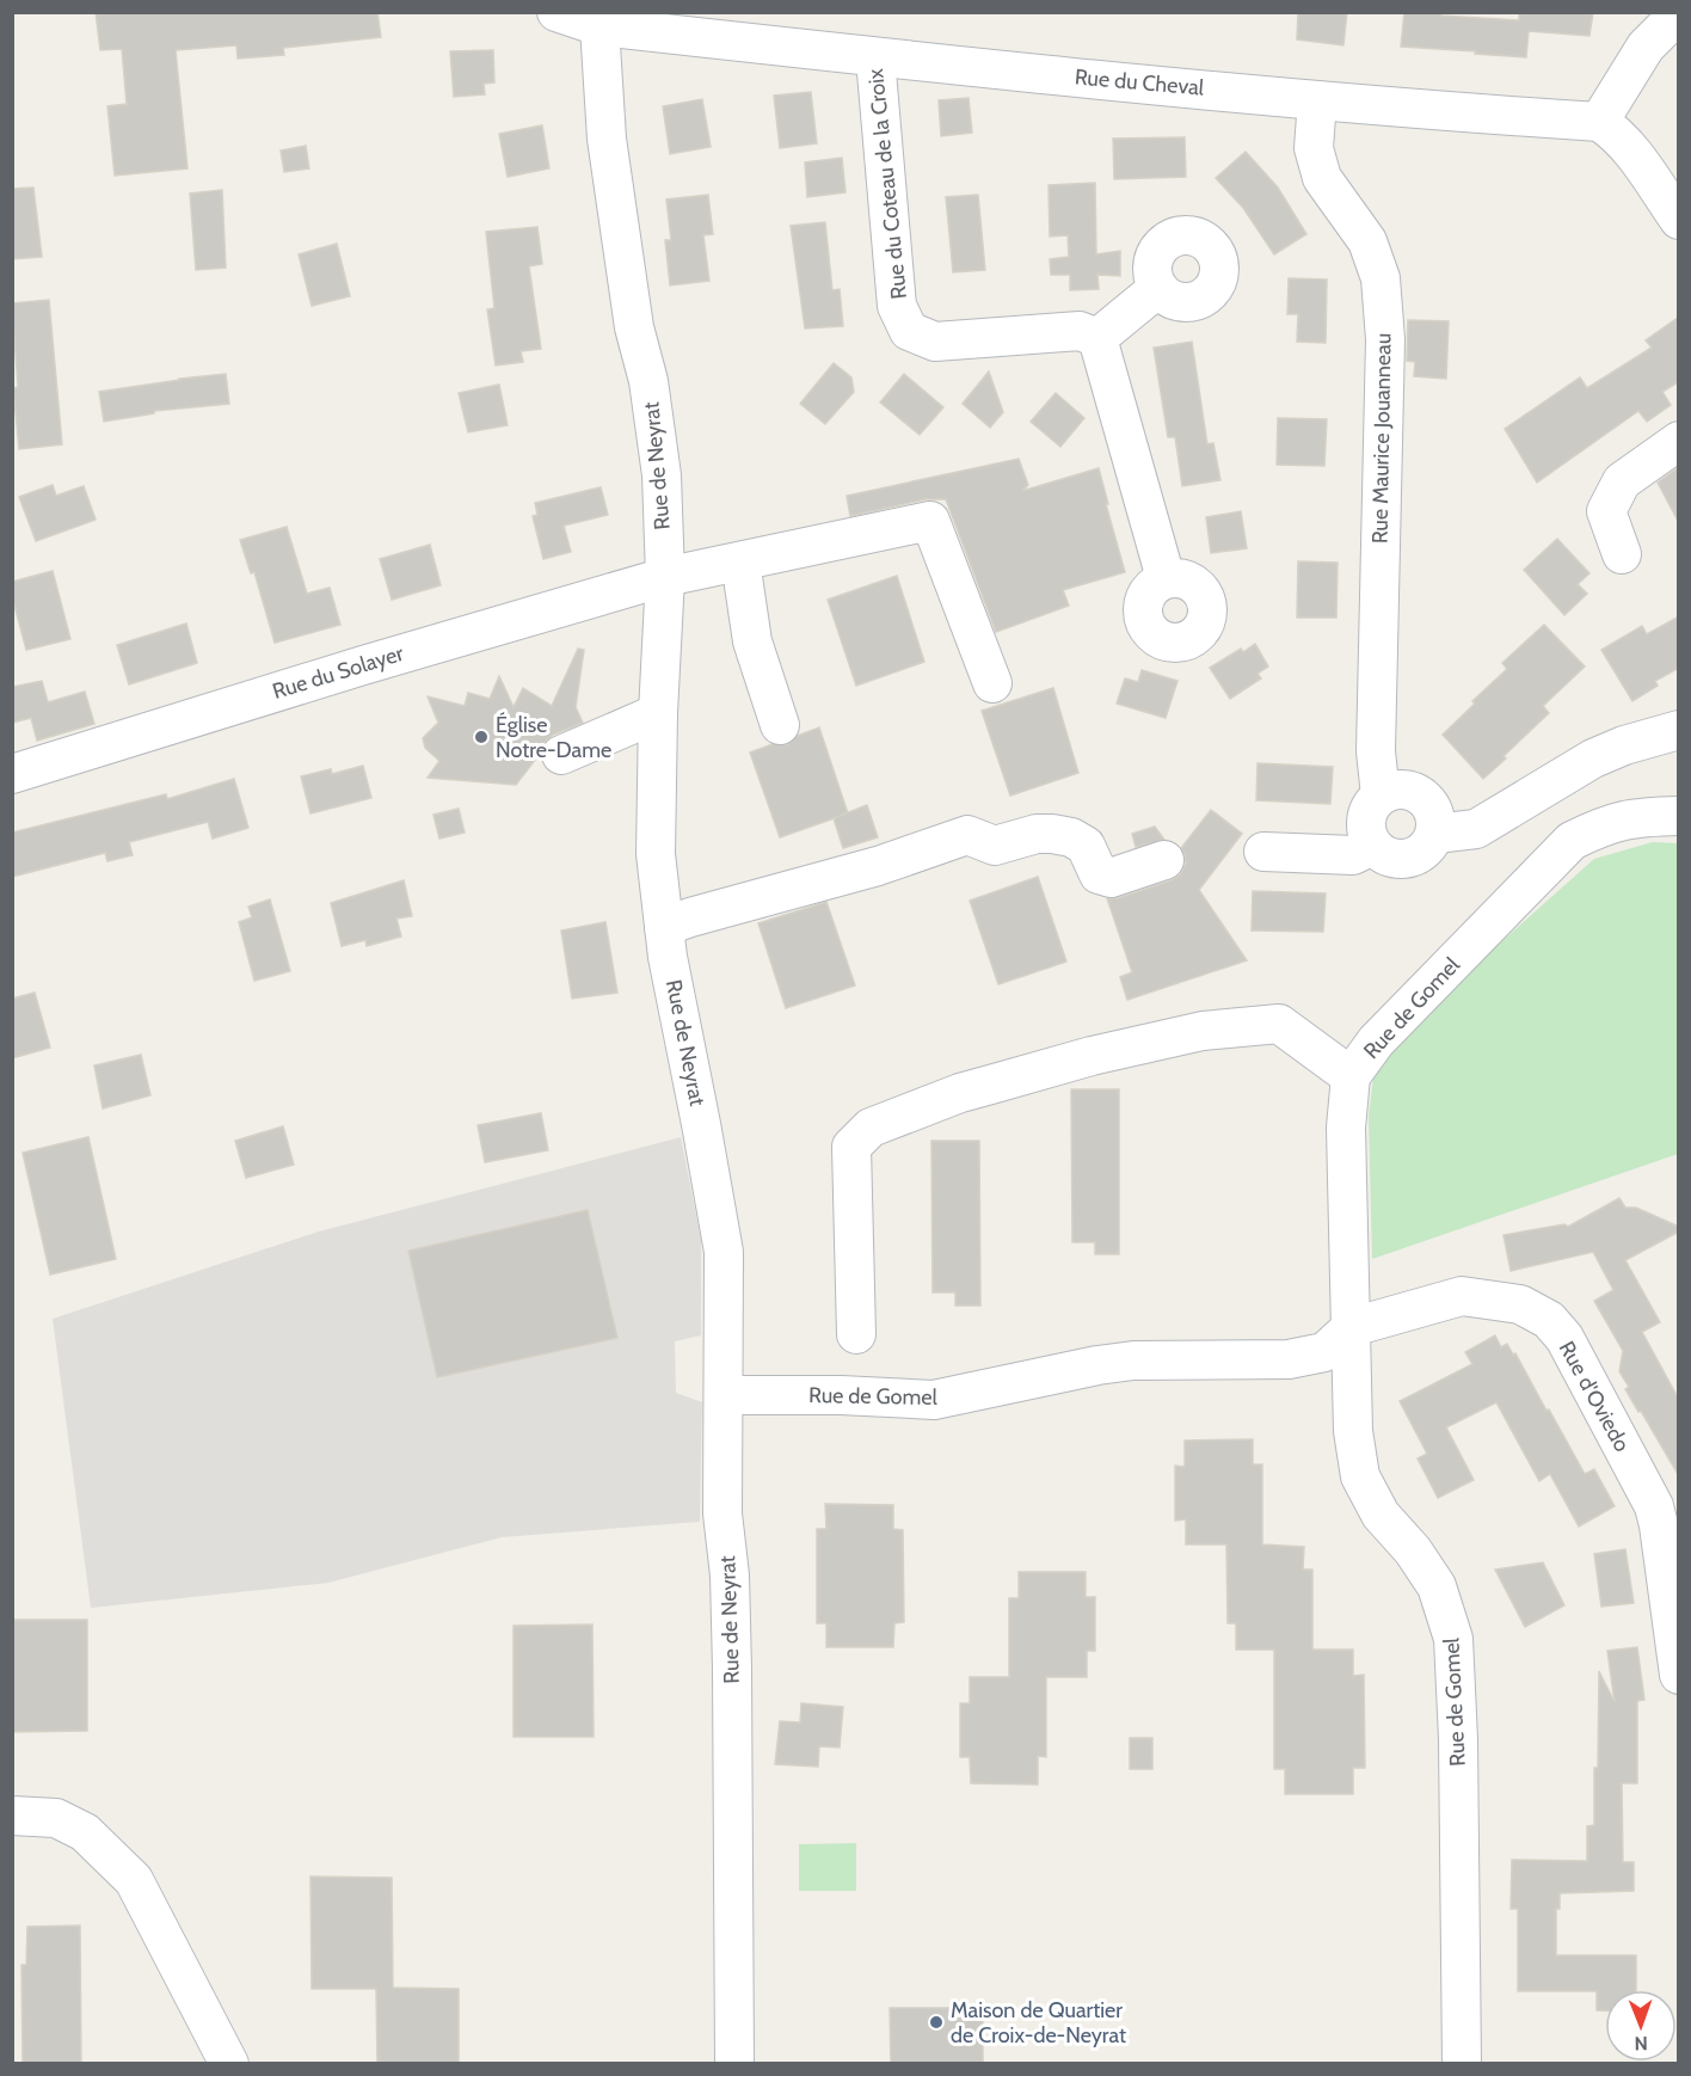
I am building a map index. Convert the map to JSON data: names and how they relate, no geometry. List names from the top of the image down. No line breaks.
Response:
{"streets":{"street":["Rue du Cheval","Rue du Coteau de la Croix","Rue Maurice Jouanneau","Rue de Neyrat","Rue du Solayer","Rue de Gomel","Rue d'Oviedo"]},"crossings":[["Rue du Cheval","Rue du Coteau de la Croix"],["Rue du Cheval","Rue Maurice Jouanneau"],["Rue du Cheval","Rue de Neyrat"],["Rue de Neyrat","Rue du Solayer"],["Rue de Neyrat","Rue de Gomel"],["Rue de Gomel","Rue d'Oviedo"]],"places":["Église Notre-Dame","Maison de Quartier de Croix-de-Neyrat"],"north":"bottom"}
